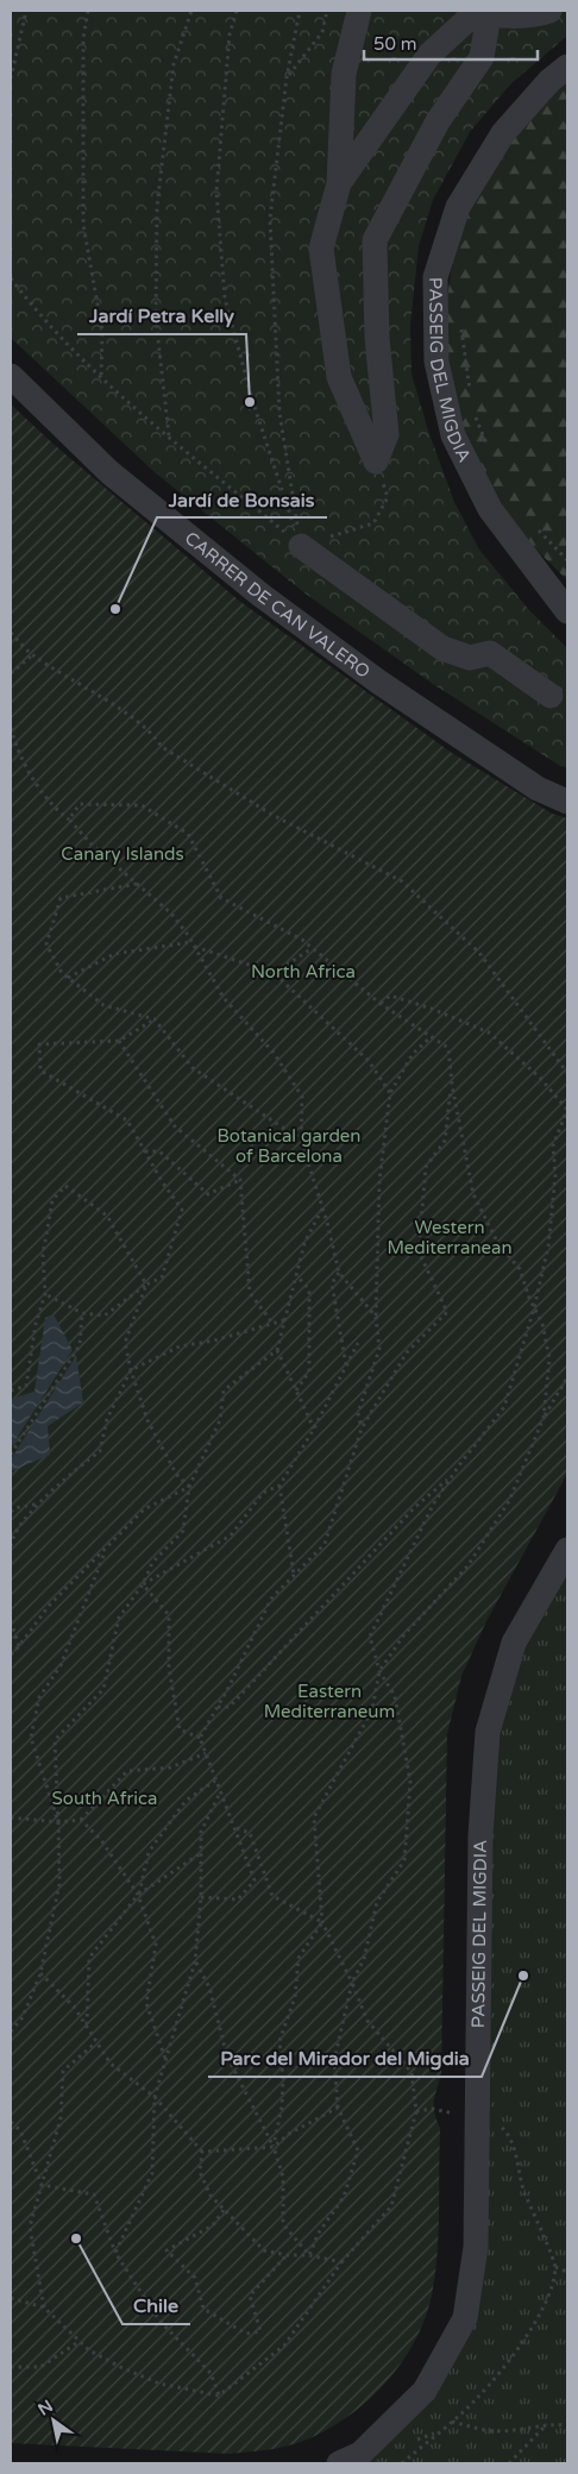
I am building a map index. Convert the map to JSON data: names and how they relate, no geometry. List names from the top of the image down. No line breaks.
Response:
{"streets":{"street":["PASSEIG DEL MIGDIA","CARRER DE CAN VALERO"]},"parks":["Canary Islands","North Africa","Botanical garden of Barcelona","Western Mediterranean","Eastern Mediterraneum","South Africa"],"places":["Jardí Petra Kelly","Jardí de Bonsais","Parc del Mirador del Migdia","Chile"],"scale_bar":"50 m","north":"top left"}
